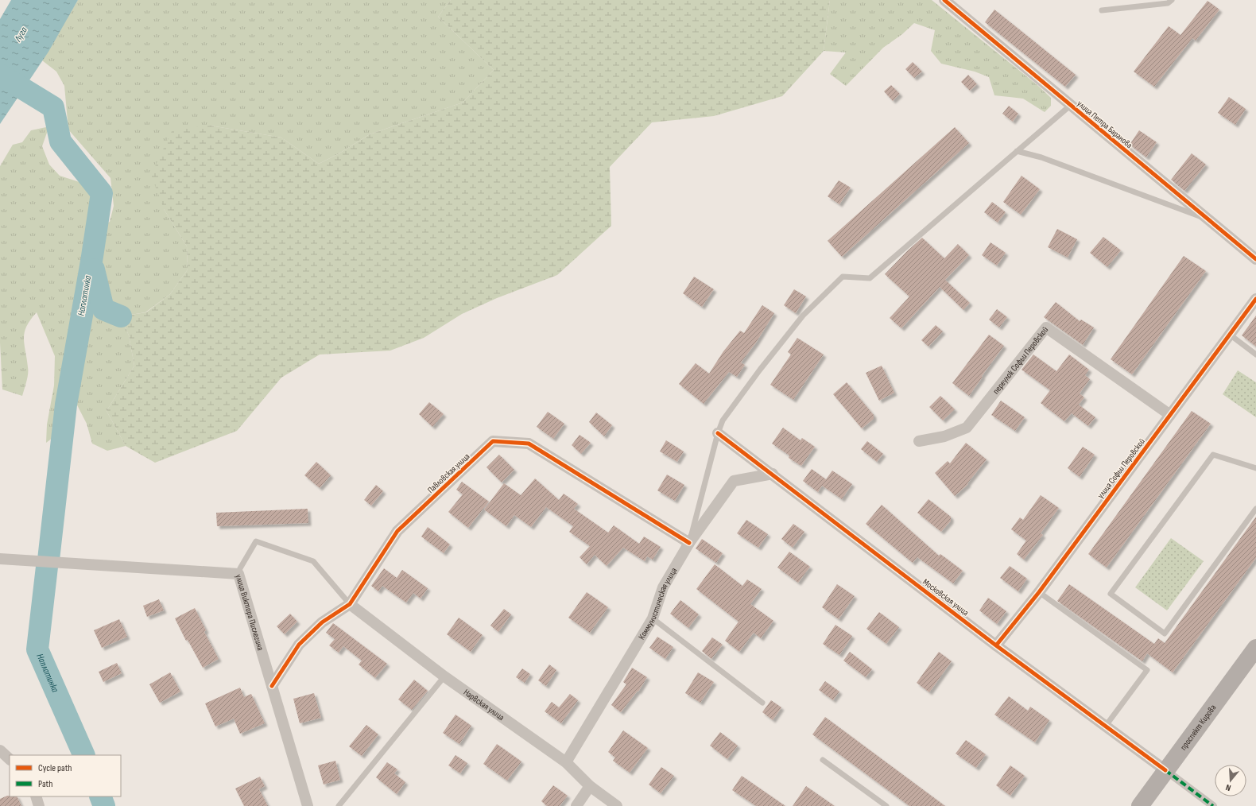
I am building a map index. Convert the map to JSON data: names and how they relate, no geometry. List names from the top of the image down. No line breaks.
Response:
{"streets":{"main road":["проспект Кирова"],"street":["улица Петра Баранова","переулок Софьи Перовской","улица Софьи Перовской","Павловская улица","Московская улица","Коммунистическая улица","улица Виктора Пислегина","Нарвская улица"]},"crossings":[["переулок Софьи Перовской","улица Софьи Перовской"],["улица Софьи Перовской","Московская улица"],["Павловская улица","Коммунистическая улица"],["Павловская улица","улица Виктора Пислегина"],["Павловская улица","Нарвская улица"],["Московская улица","Коммунистическая улица"],["Московская улица","проспект Кирова"],["Коммунистическая улица","Нарвская улица"]],"water":["Луга","Наплатинка"],"legend":["Cycle path","Path"],"north":"bottom"}
